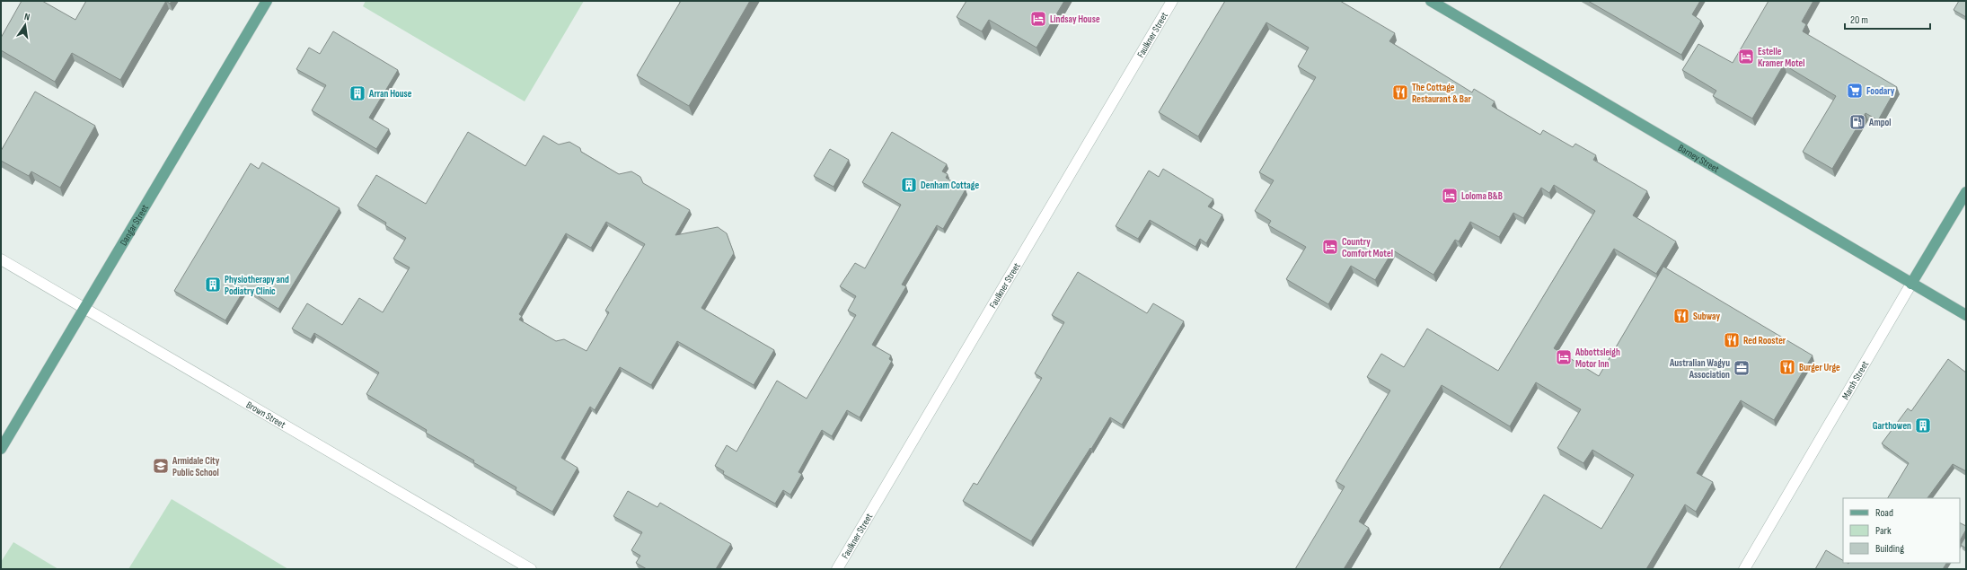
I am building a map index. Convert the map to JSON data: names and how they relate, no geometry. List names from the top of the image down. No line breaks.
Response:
{"streets":{"main road":["Barney Street","Dangar Street","Marsh Street"],"street":["Faulkner Street","Brown Street"]},"crossings":[["Barney Street","Marsh Street"],["Dangar Street","Brown Street"]],"places":{"hotel":["Lindsay House","Estelle Kramer Motel","Loloma B&B","Country Comfort Motel","Abbottsleigh Motor Inn"],"supermarket":["Foodary"],"restaurant":["The Cottage Restaurant & Bar","Subway","Red Rooster","Burger Urge"],"building":["Arran House","Denham Cottage","Physiotherapy and Podiatry Clinic","Garthowen"],"fuel station":["Ampol"],"office":["Australian Wagyu Association"],"school or university":["Armidale City Public School"]},"legend":["Road","Park","Building"],"scale_bar":"20 m","north":"top"}
